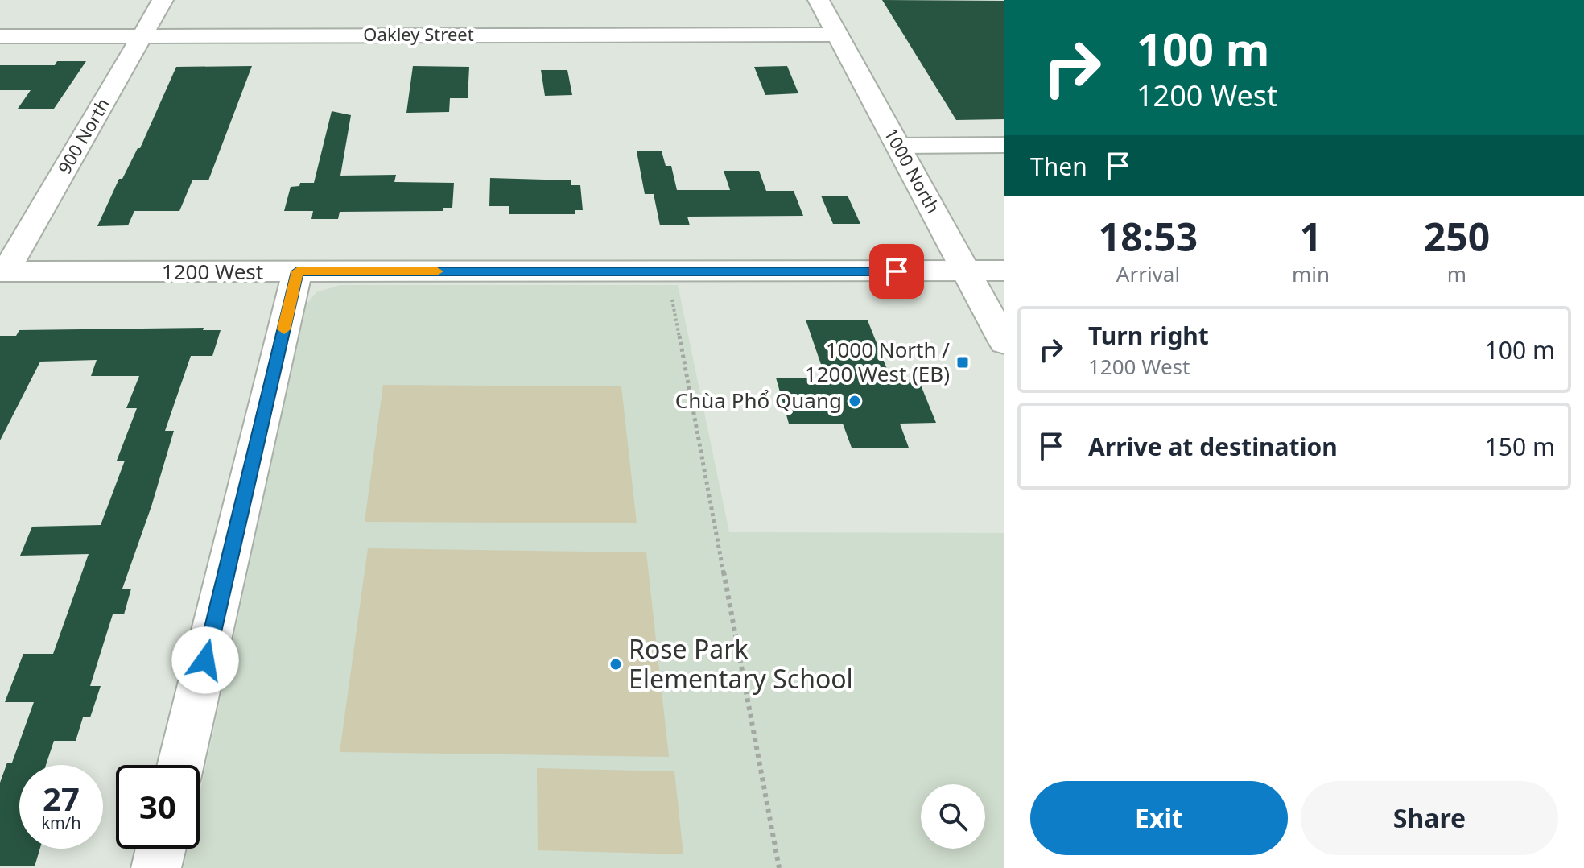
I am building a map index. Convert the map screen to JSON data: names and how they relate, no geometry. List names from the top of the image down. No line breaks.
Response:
{"streets":{"street":["Oakley Street","900 North","1000 North","1200 West"]},"crossings":[["Oakley Street","900 North"],["Oakley Street","1000 North"],["900 North","1200 West"],["1000 North","1200 West"]],"places":{"transit":["1000 North / 1200 West (EB)"],"other":["Chùa Phổ Quang","Rose Park Elementary School"]},"page":{"turn":["100 m","1200 West"],"then":"Then","eta":["18:53","Arrival","1","min","250","m"],"list":[{"name":"Turn right","note":"1200 West","value":"100 m"},{"name":"Arrive at destination","value":"150 m"}],"speed":"27 km/h","limit":"30","buttons":["Exit","Share"]}}
